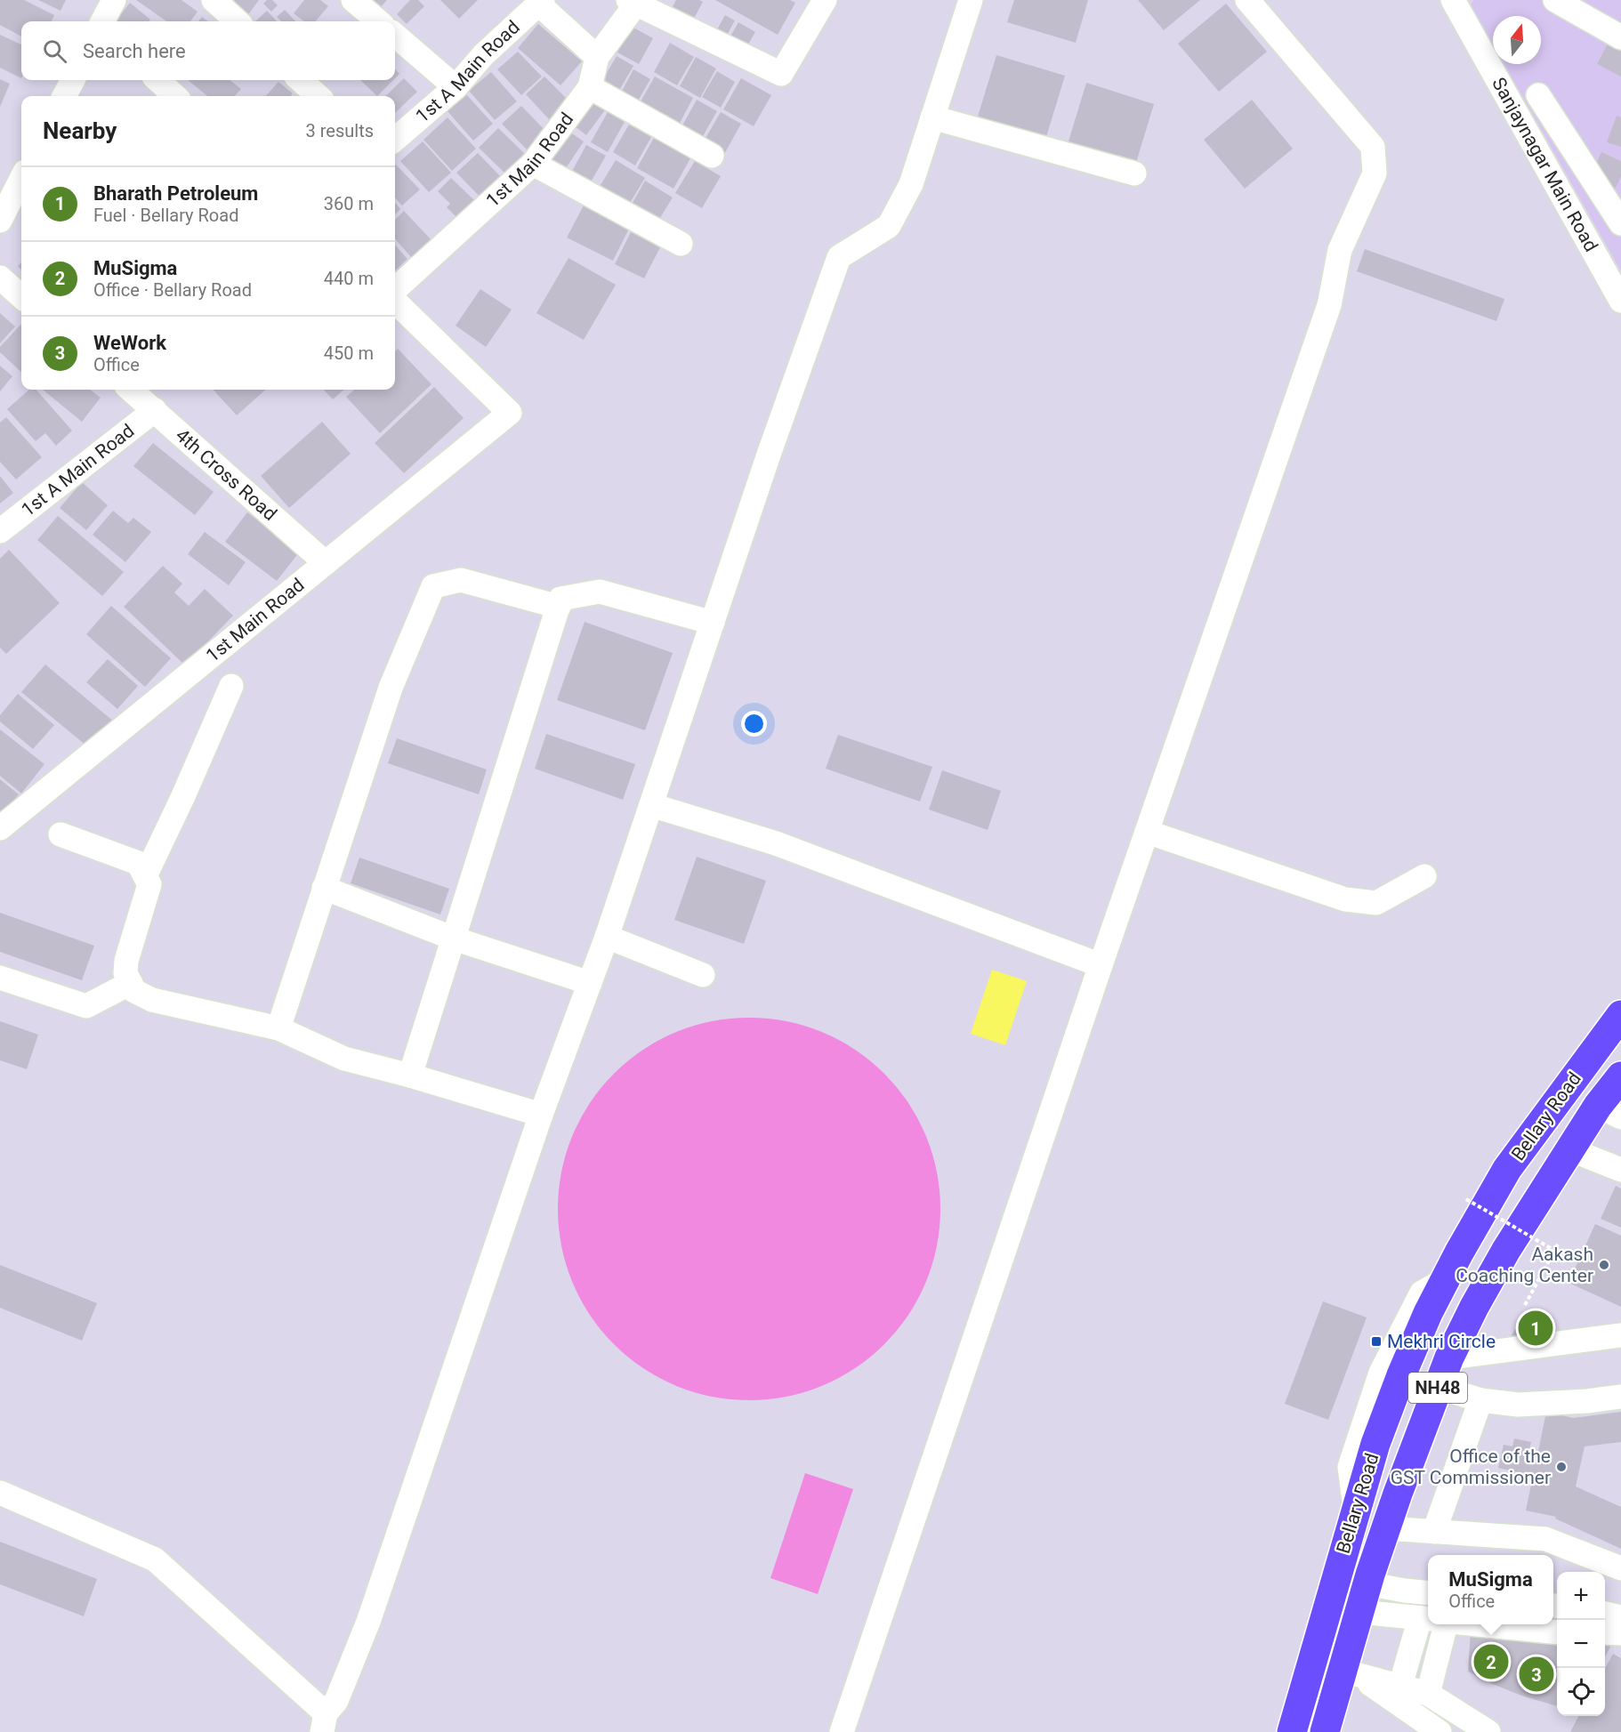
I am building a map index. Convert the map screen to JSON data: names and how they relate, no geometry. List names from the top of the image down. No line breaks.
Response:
{"streets":{"highway":["Bellary Road","NH48"],"street":["1st A Main Road","1st Main Road","Sanjaynagar Main Road","4th Cross Road"]},"crossings":[["1st A Main Road","4th Cross Road"],["1st Main Road","4th Cross Road"]],"places":{"other":["Aakash Coaching Center","Office of the GST Commissioner"],"transit":["Mekhri Circle"]},"north":"top","page":{"search":"Search here","heading":["Nearby","3 results"],"list":[{"mark":"1","name":"Bharath Petroleum","note":"Fuel · Bellary Road","value":"360 m"},{"mark":"2","name":"MuSigma","note":"Office · Bellary Road","value":"440 m"},{"mark":"3","name":"WeWork","note":"Office","value":"450 m"}],"pins":["1","2","3"],"popup":["MuSigma","Office"],"map_buttons":["+","−"]}}
